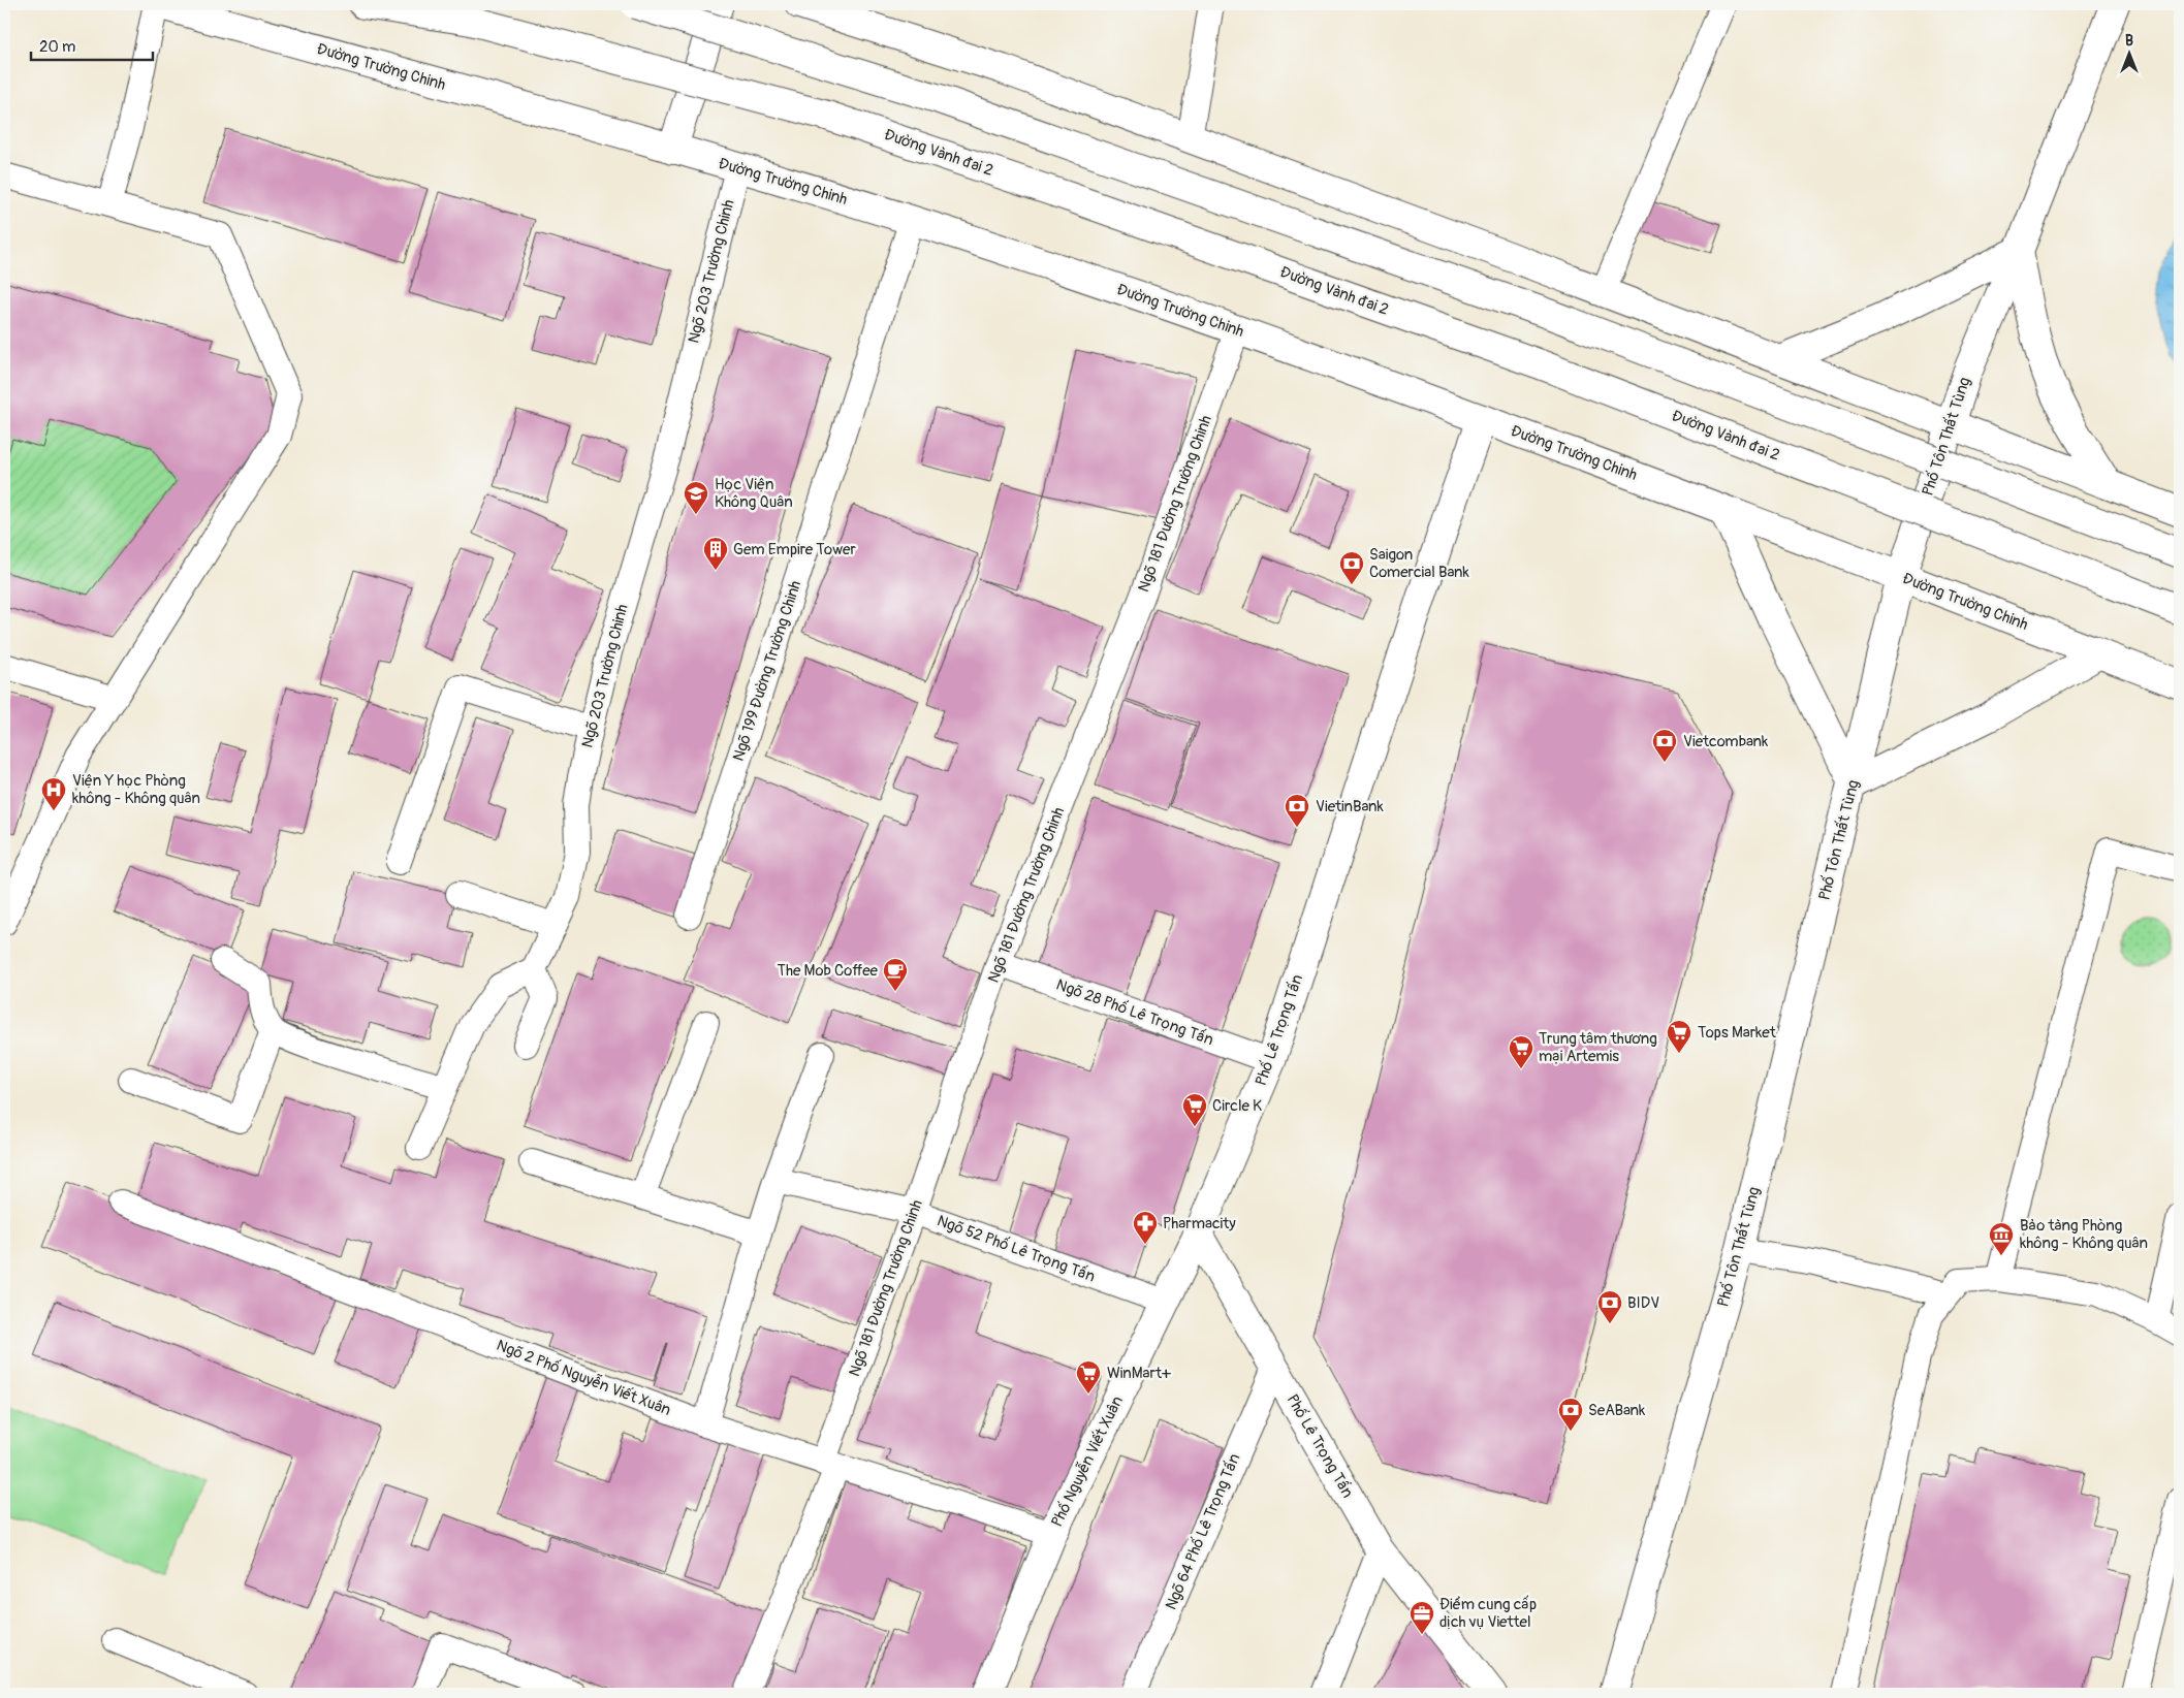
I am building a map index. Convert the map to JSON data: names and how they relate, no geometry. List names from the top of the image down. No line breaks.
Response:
{"streets":{"main road":["Đường Trường Chinh","Đường Vành đai 2","Phố Tôn Thất Tùng","Phố Lê Trọng Tấn","Phố Nguyễn Viết Xuân"],"lane":["Ngõ 203 Trường Chinh","Ngõ 181 Đường Trường Chinh","Ngõ 199 Đường Trường Chinh","Ngõ 28 Phố Lê Trọng Tấn","Ngõ 52 Phố Lê Trọng Tấn","Ngõ 2 Phố Nguyễn Viết Xuân","Ngõ 64 Phố Lê Trọng Tấn"]},"crossings":[["Đường Trường Chinh","Ngõ 203 Trường Chinh"],["Đường Trường Chinh","Phố Tôn Thất Tùng"],["Đường Trường Chinh","Ngõ 181 Đường Trường Chinh"],["Đường Trường Chinh","Ngõ 199 Đường Trường Chinh"],["Đường Trường Chinh","Phố Lê Trọng Tấn"],["Ngõ 181 Đường Trường Chinh","Ngõ 28 Phố Lê Trọng Tấn"],["Ngõ 181 Đường Trường Chinh","Ngõ 52 Phố Lê Trọng Tấn"],["Ngõ 181 Đường Trường Chinh","Ngõ 2 Phố Nguyễn Viết Xuân"],["Ngõ 28 Phố Lê Trọng Tấn","Phố Lê Trọng Tấn"],["Phố Lê Trọng Tấn","Phố Nguyễn Viết Xuân"],["Phố Lê Trọng Tấn","Ngõ 64 Phố Lê Trọng Tấn"],["Ngõ 52 Phố Lê Trọng Tấn","Phố Nguyễn Viết Xuân"],["Ngõ 2 Phố Nguyễn Viết Xuân","Phố Nguyễn Viết Xuân"]],"places":{"school or university":["Học Viện Không Quân"],"building":["Gem Empire Tower"],"bank":["Saigon Comercial Bank","Vietcombank","VietinBank","BIDV","SeABank"],"hospital":["Viện Y học Phòng không - Không quân"],"cafe":["The Mob Coffee"],"supermarket":["Tops Market","Trung tâm thương mại Artemis","Circle K","WinMart+"],"pharmacy":["Pharmacity"],"museum":["Bảo tàng Phòng không - Không quân"],"office":["Điểm cung cấp dịch vụ Viettel"]},"scale_bar":"20 m","north":"top"}
